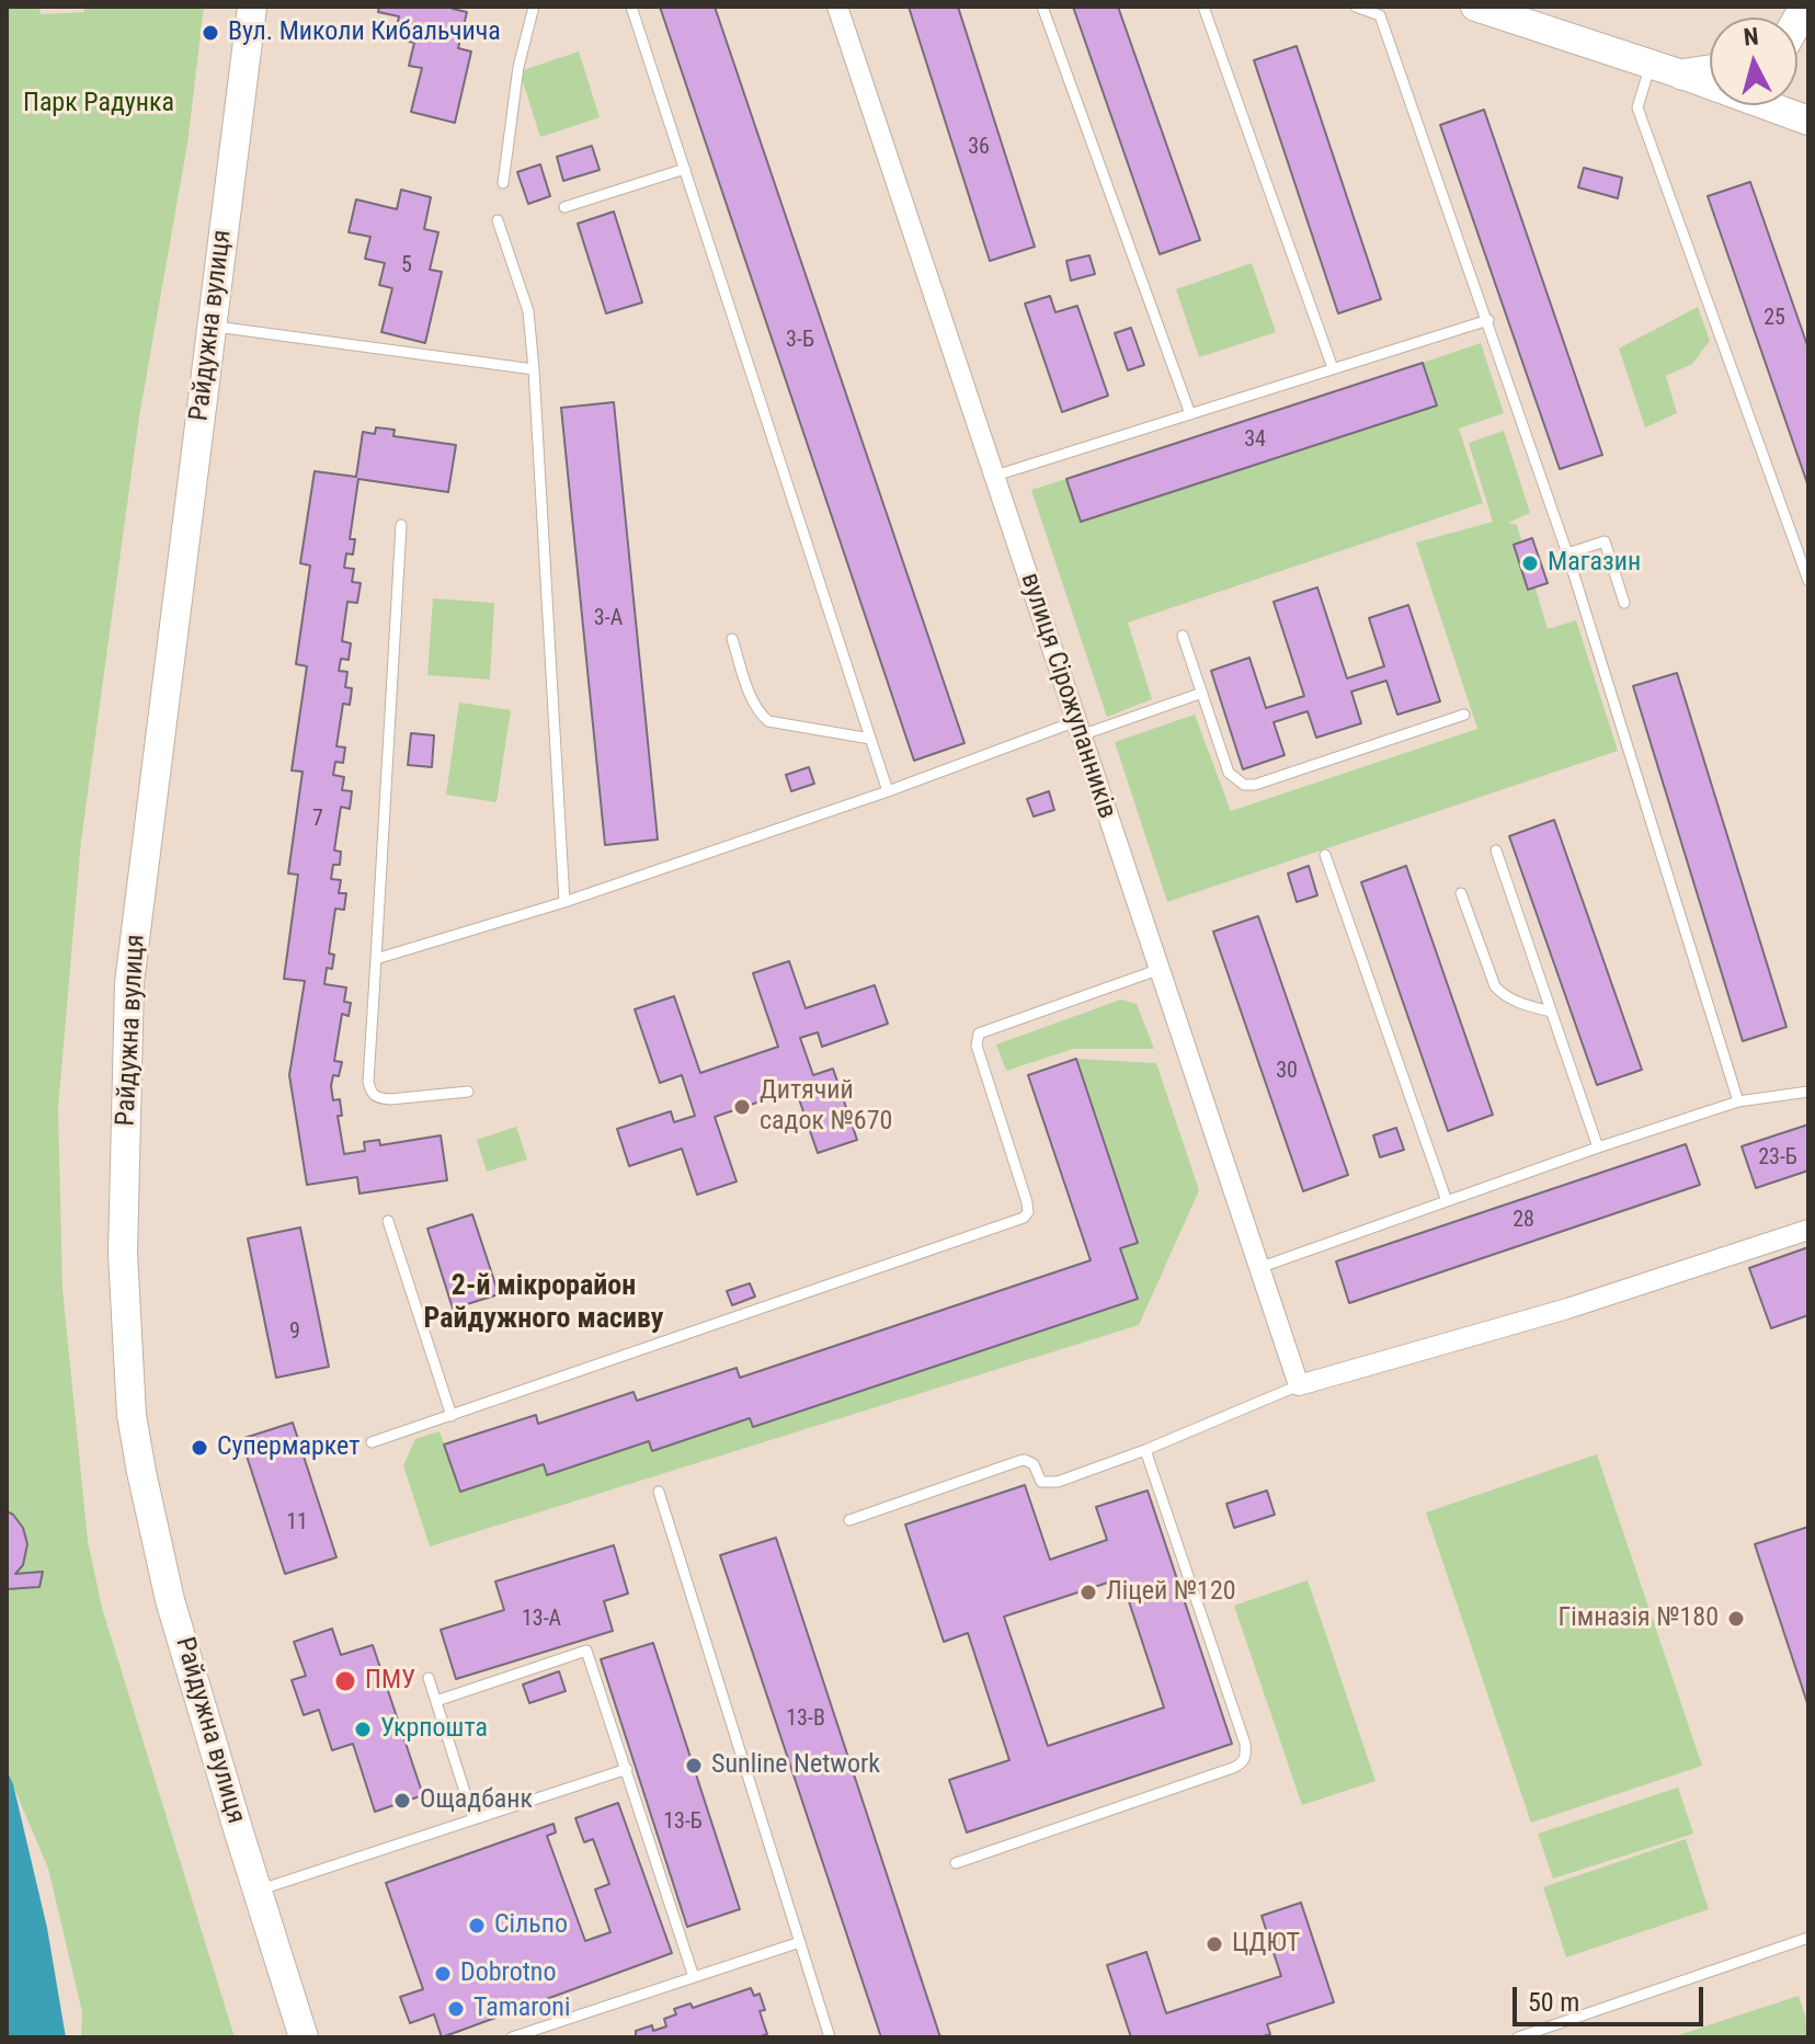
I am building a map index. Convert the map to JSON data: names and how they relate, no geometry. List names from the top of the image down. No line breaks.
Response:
{"streets":{"street":["Райдужна вулиця","вулиця Сірожупанників"]},"districts":["2-й мікрорайон Райдужного масиву"],"parks":["Парк Радунка"],"places":["Вул. Миколи Кибальчича","Магазин","Дитячий садок №670","Супермаркет","Ліцей №120","Гімназія №180","ПМУ","Укрпошта","Sunline Network","Ощадбанк","Сільпо","ЦДЮТ","Dobrotno","Tamaroni"],"house_numbers":["36","5","25","3-Б","34","3-А","7","30","23-Б","28","9","11","13-А","13-В","13-Б"],"scale_bar":"50 m","north":"top"}
